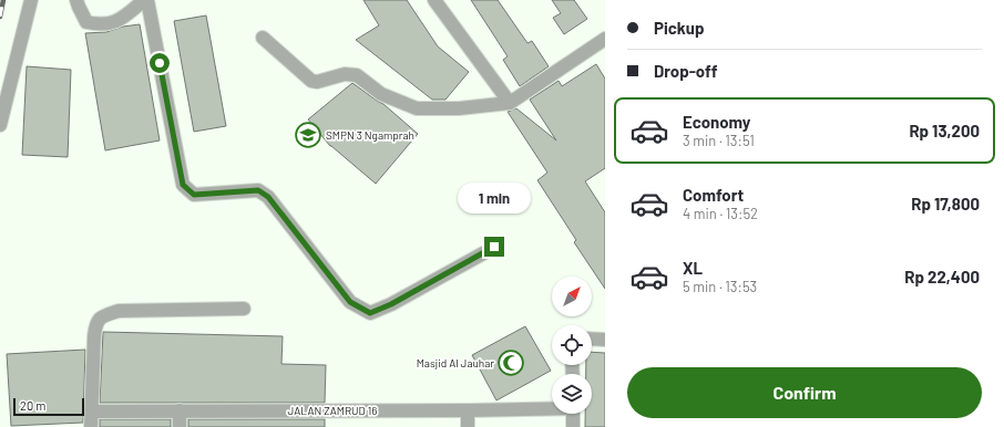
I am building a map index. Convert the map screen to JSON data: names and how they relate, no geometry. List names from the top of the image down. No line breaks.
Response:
{"streets":{"street":["JALAN ZAMRUD 16"]},"places":{"school or university":["SMPN 3 Ngamprah"],"mosque":["Masjid Al Jauhar"]},"scale_bar":"20 m","north":"top right","page":{"banner":["Pickup","Drop-off"],"list":[{"name":"Economy","note":"3 min · 13:51","value":"Rp 13,200"},{"name":"Comfort","note":"4 min · 13:52","value":"Rp 17,800"},{"name":"XL","note":"5 min · 13:53","value":"Rp 22,400"}],"bubble":"1 min","buttons":"Confirm","scale":"20 m"}}
